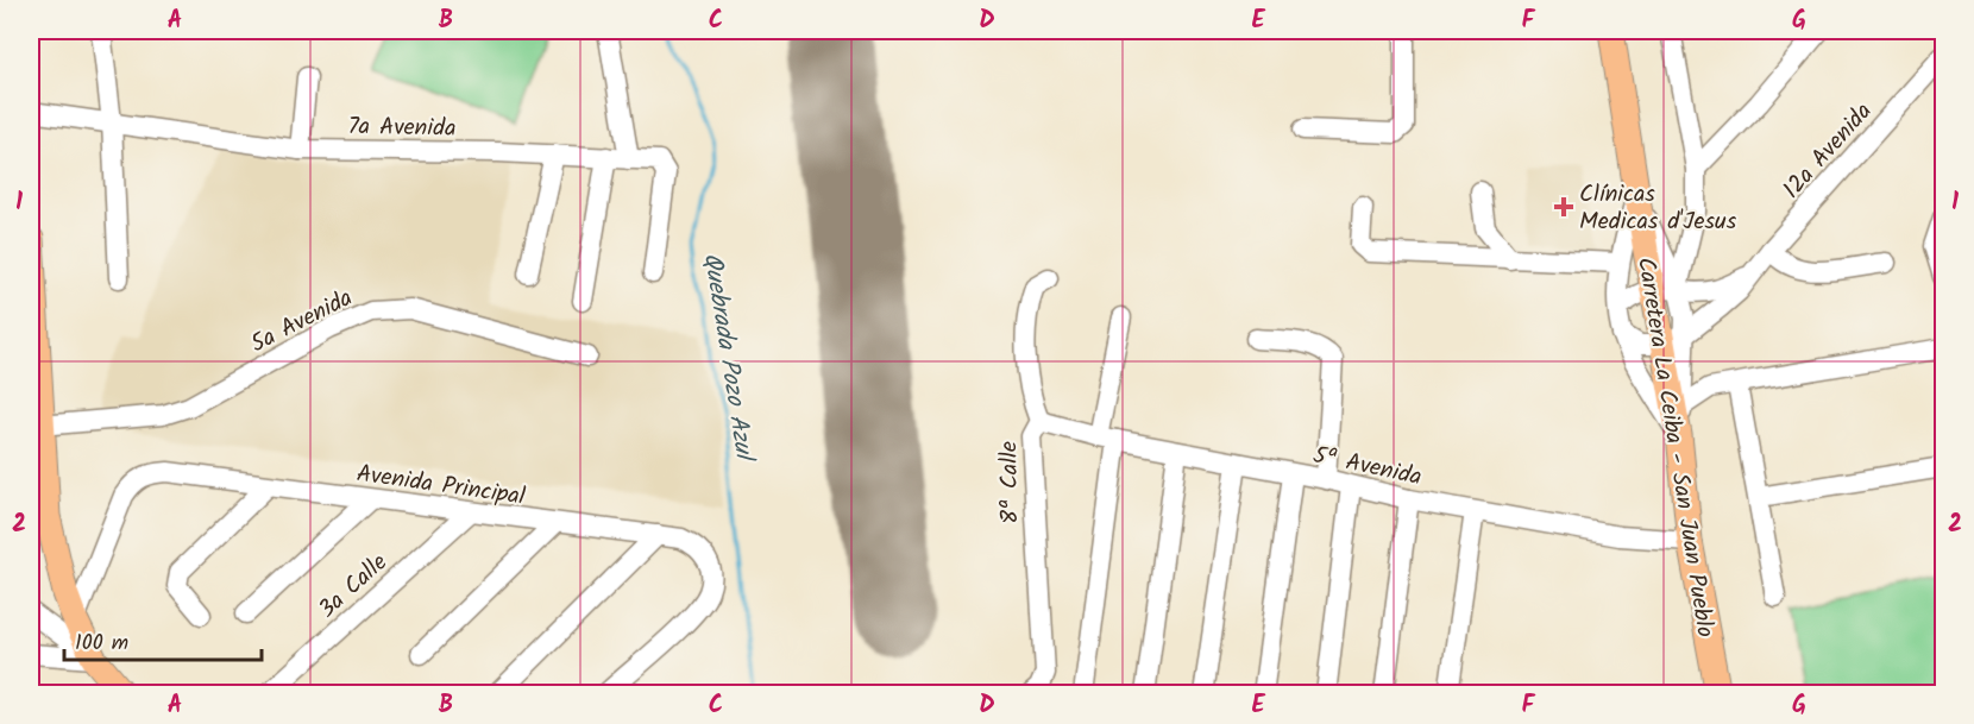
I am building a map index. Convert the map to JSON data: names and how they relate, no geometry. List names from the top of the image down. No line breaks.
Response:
{"streets":{"main road":["Carretera La Ceiba - San Juan Pueblo"],"street":["7a Avenida","12a Avenida","5a Avenida","5ª Avenida","8ª Calle","Avenida Principal","3a Calle"]},"crossings":[["12a Avenida","Carretera La Ceiba - San Juan Pueblo"],["Carretera La Ceiba - San Juan Pueblo","5ª Avenida"],["5ª Avenida","8ª Calle"],["Avenida Principal","3a Calle"]],"water":["Quebrada Pozo Azul"],"places":{"health":["Clínicas Medicas d'Jesus"]},"scale_bar":"100 m","grid":{"columns":["A","B","C","D","E","F","G"],"rows":["1","2"]}}
